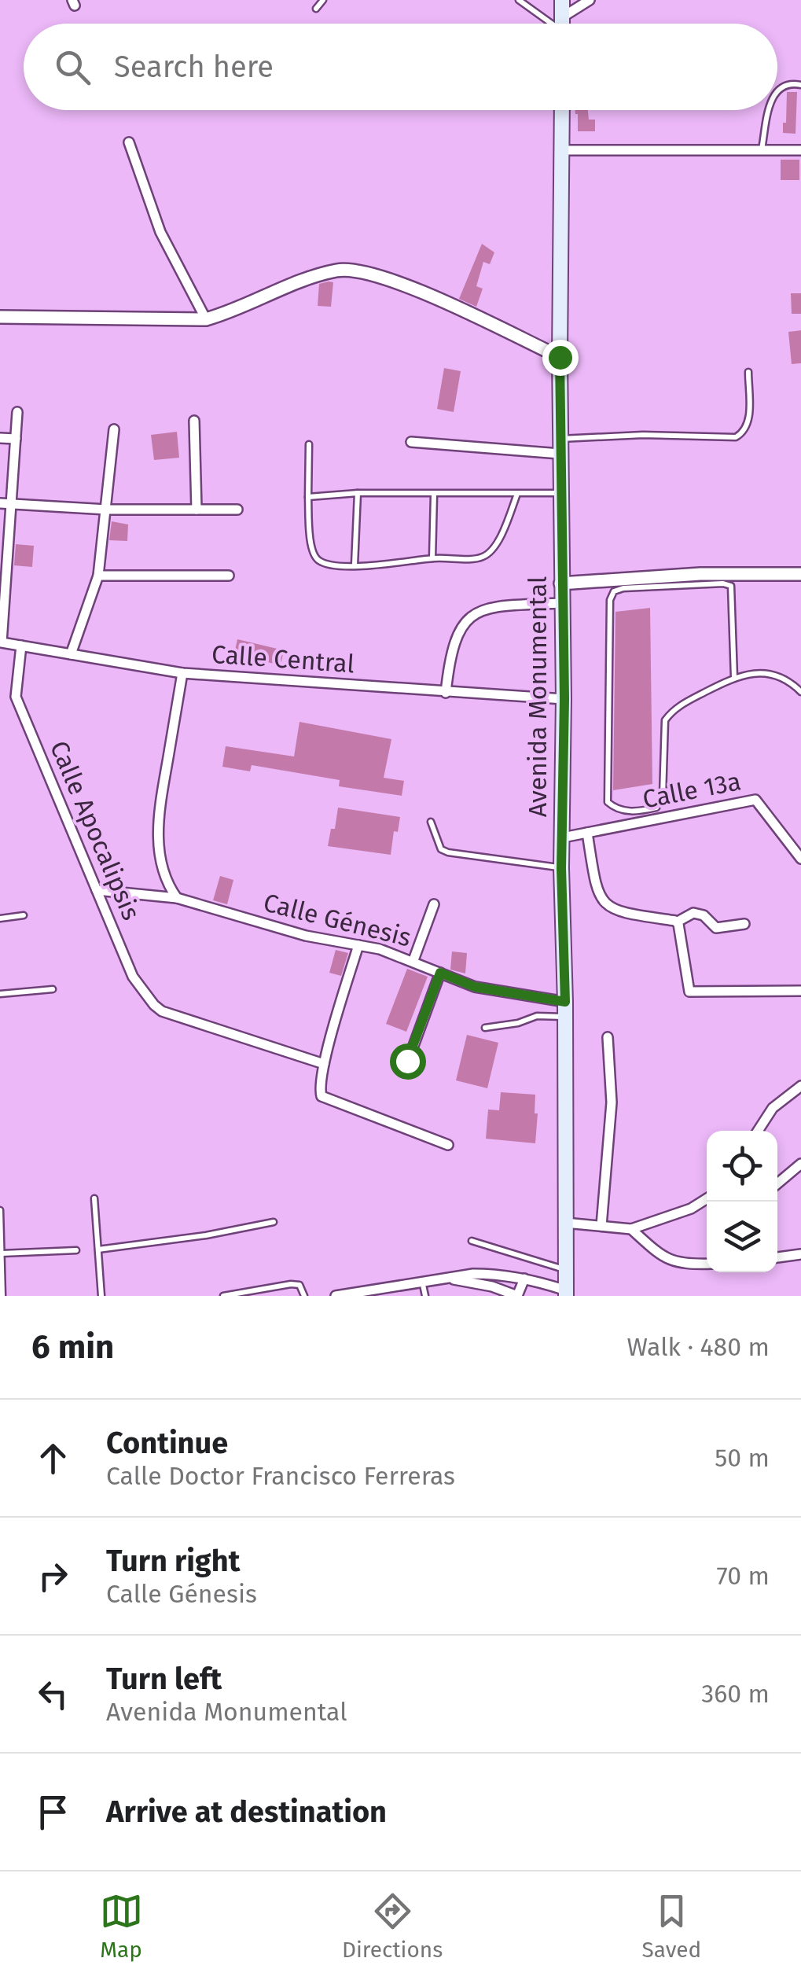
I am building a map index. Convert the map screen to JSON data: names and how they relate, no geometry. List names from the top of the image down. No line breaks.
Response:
{"streets":{"main road":["Avenida Monumental"],"street":["Calle Central","Calle 13a","Calle Apocalipsis","Calle Génesis"]},"crossings":[["Calle Central","Avenida Monumental"],["Calle Central","Calle Apocalipsis"],["Avenida Monumental","Calle 13a"],["Avenida Monumental","Calle Génesis"],["Calle Apocalipsis","Calle Génesis"]],"page":{"search":"Search here","heading":["6 min","Walk · 480 m"],"list":[["Continue","Calle Doctor Francisco Ferreras","50 m"],["Turn right","Calle Génesis","70 m"],["Turn left","Avenida Monumental","360 m"],"Arrive at destination"],"nav":["Map","Directions","Saved"]}}
